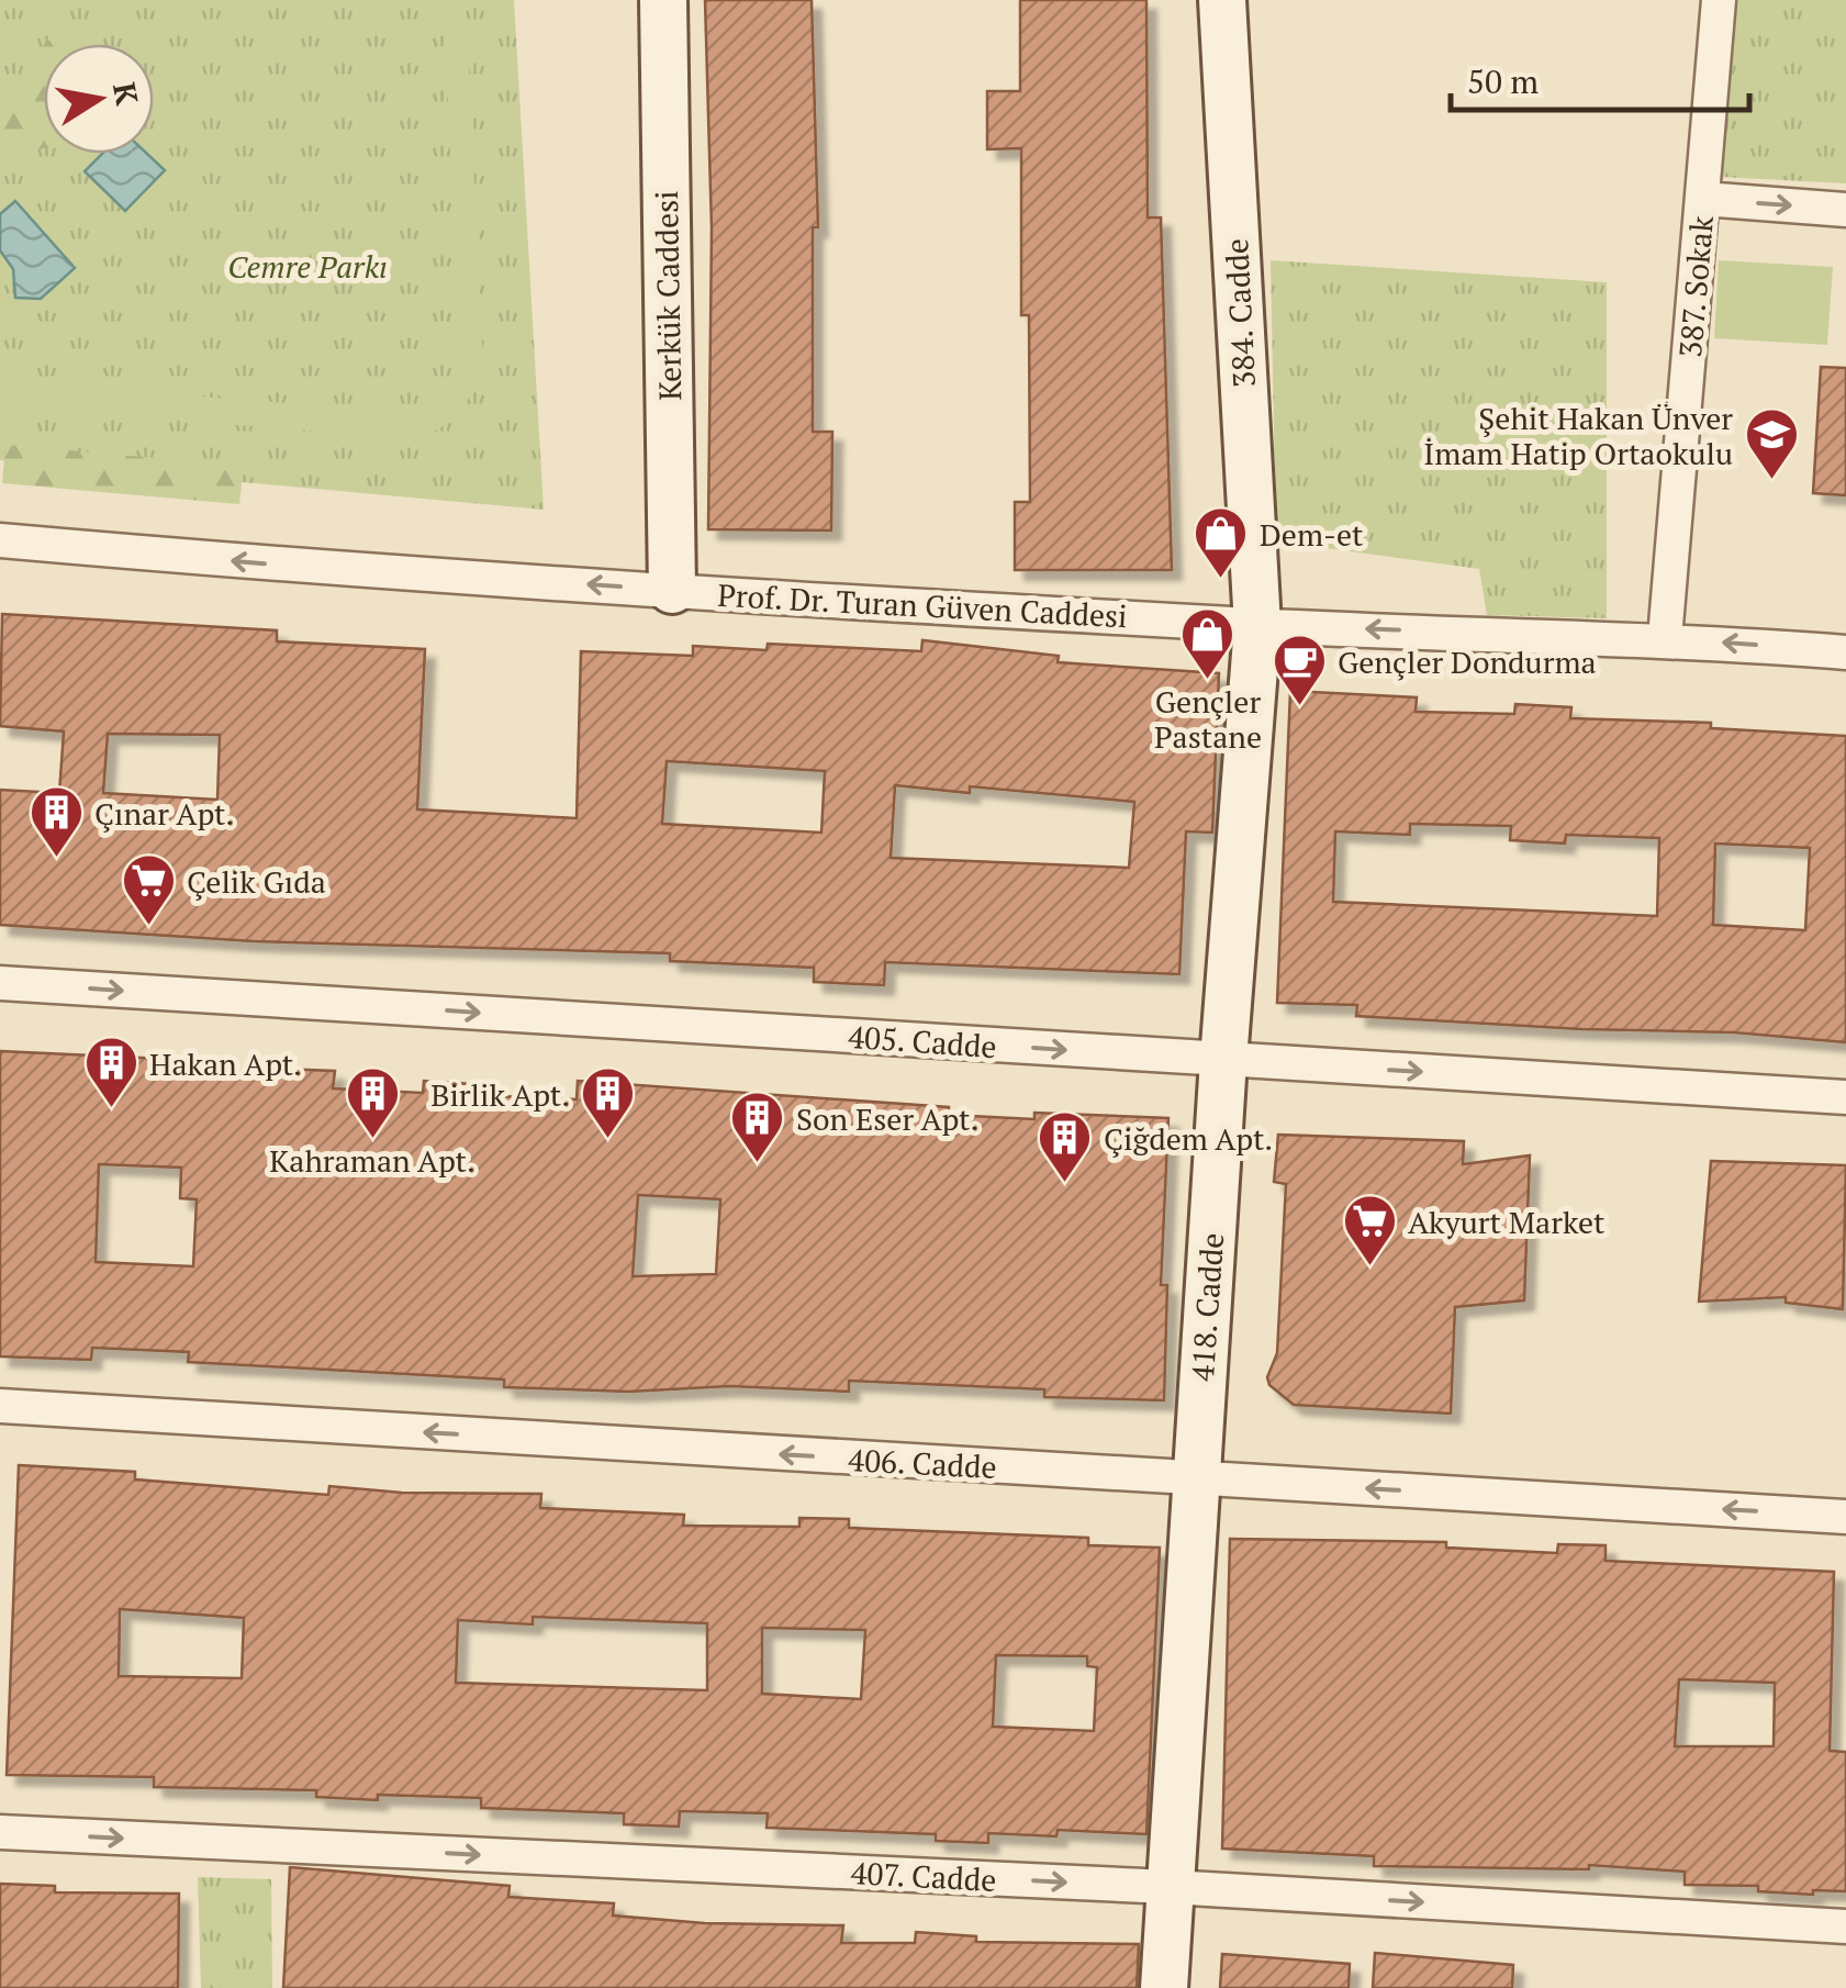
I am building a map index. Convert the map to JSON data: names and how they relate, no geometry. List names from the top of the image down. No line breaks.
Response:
{"streets":{"street":["387. Sokak","Kerkük Caddesi","384. Cadde","Prof. Dr. Turan Güven Caddesi","405. Cadde","418. Cadde","406. Cadde","407. Cadde"]},"crossings":[["387. Sokak","Prof. Dr. Turan Güven Caddesi"],["Kerkük Caddesi","Prof. Dr. Turan Güven Caddesi"],["384. Cadde","Prof. Dr. Turan Güven Caddesi"],["384. Cadde","418. Cadde"],["Prof. Dr. Turan Güven Caddesi","418. Cadde"],["405. Cadde","418. Cadde"],["418. Cadde","406. Cadde"],["418. Cadde","407. Cadde"]],"one_way":["Prof. Dr. Turan Güven Caddesi","405. Cadde","406. Cadde","407. Cadde"],"parks":["Cemre Parkı"],"places":{"school or university":["Şehit Hakan Ünver İmam Hatip Ortaokulu"],"shop":["Dem-et","Gençler Pastane"],"cafe":["Gençler Dondurma"],"building":["Çınar Apt.","Hakan Apt.","Kahraman Apt.","Birlik Apt.","Son Eser Apt.","Çiğdem Apt."],"supermarket":["Çelik Gıda","Akyurt Market"]},"scale_bar":"50 m","north":"right"}
